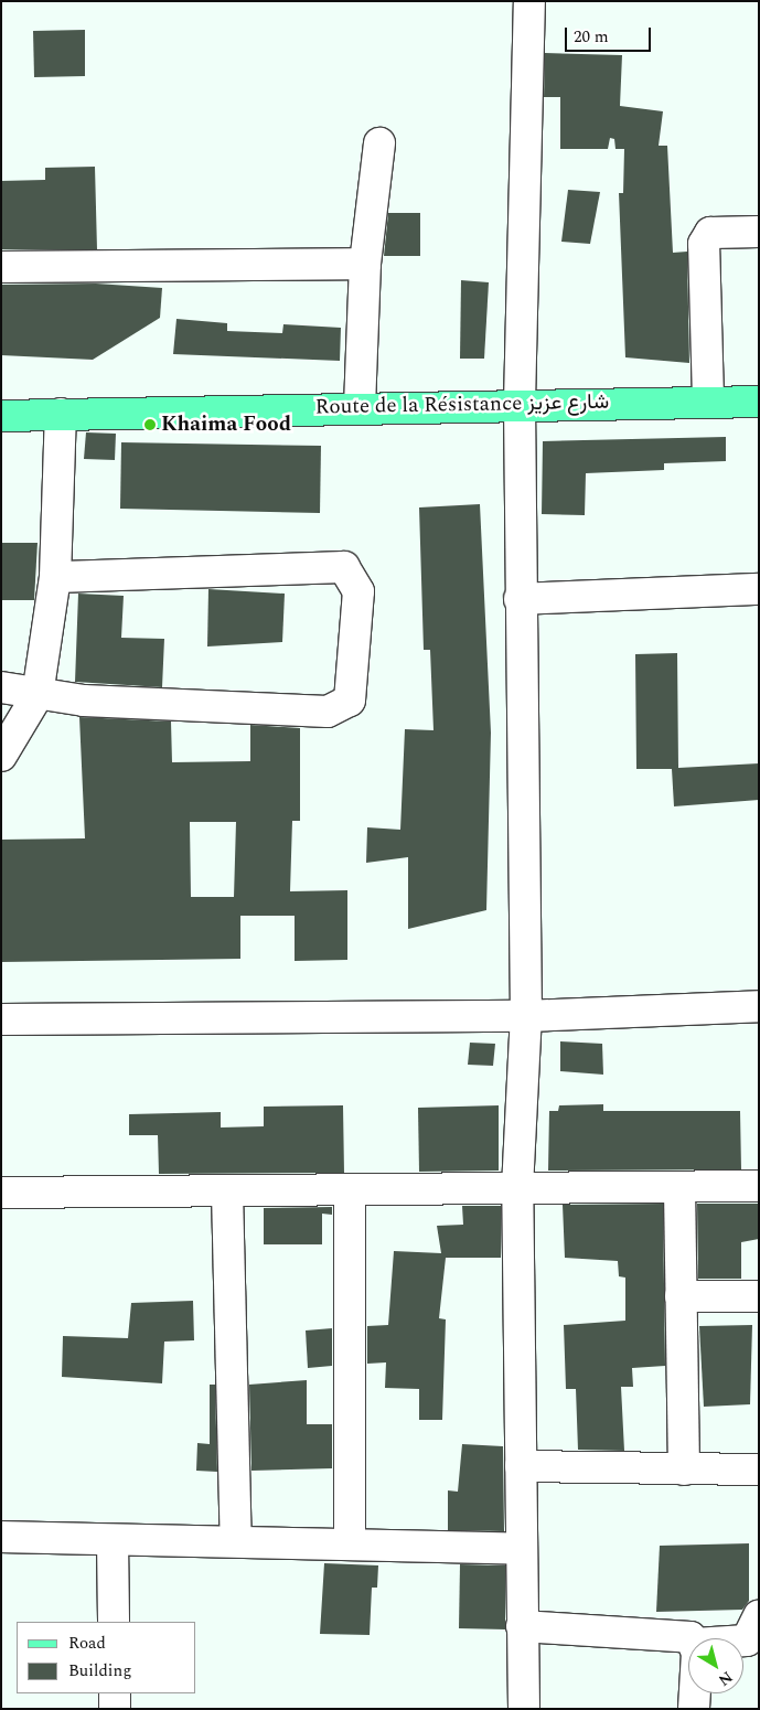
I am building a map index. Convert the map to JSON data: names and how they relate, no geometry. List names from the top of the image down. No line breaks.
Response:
{"streets":{"main road":["Route de la Résistance شارع عزيز"]},"places":["Khaima Food"],"legend":["Road","Building"],"scale_bar":"20 m","north":"bottom right"}
